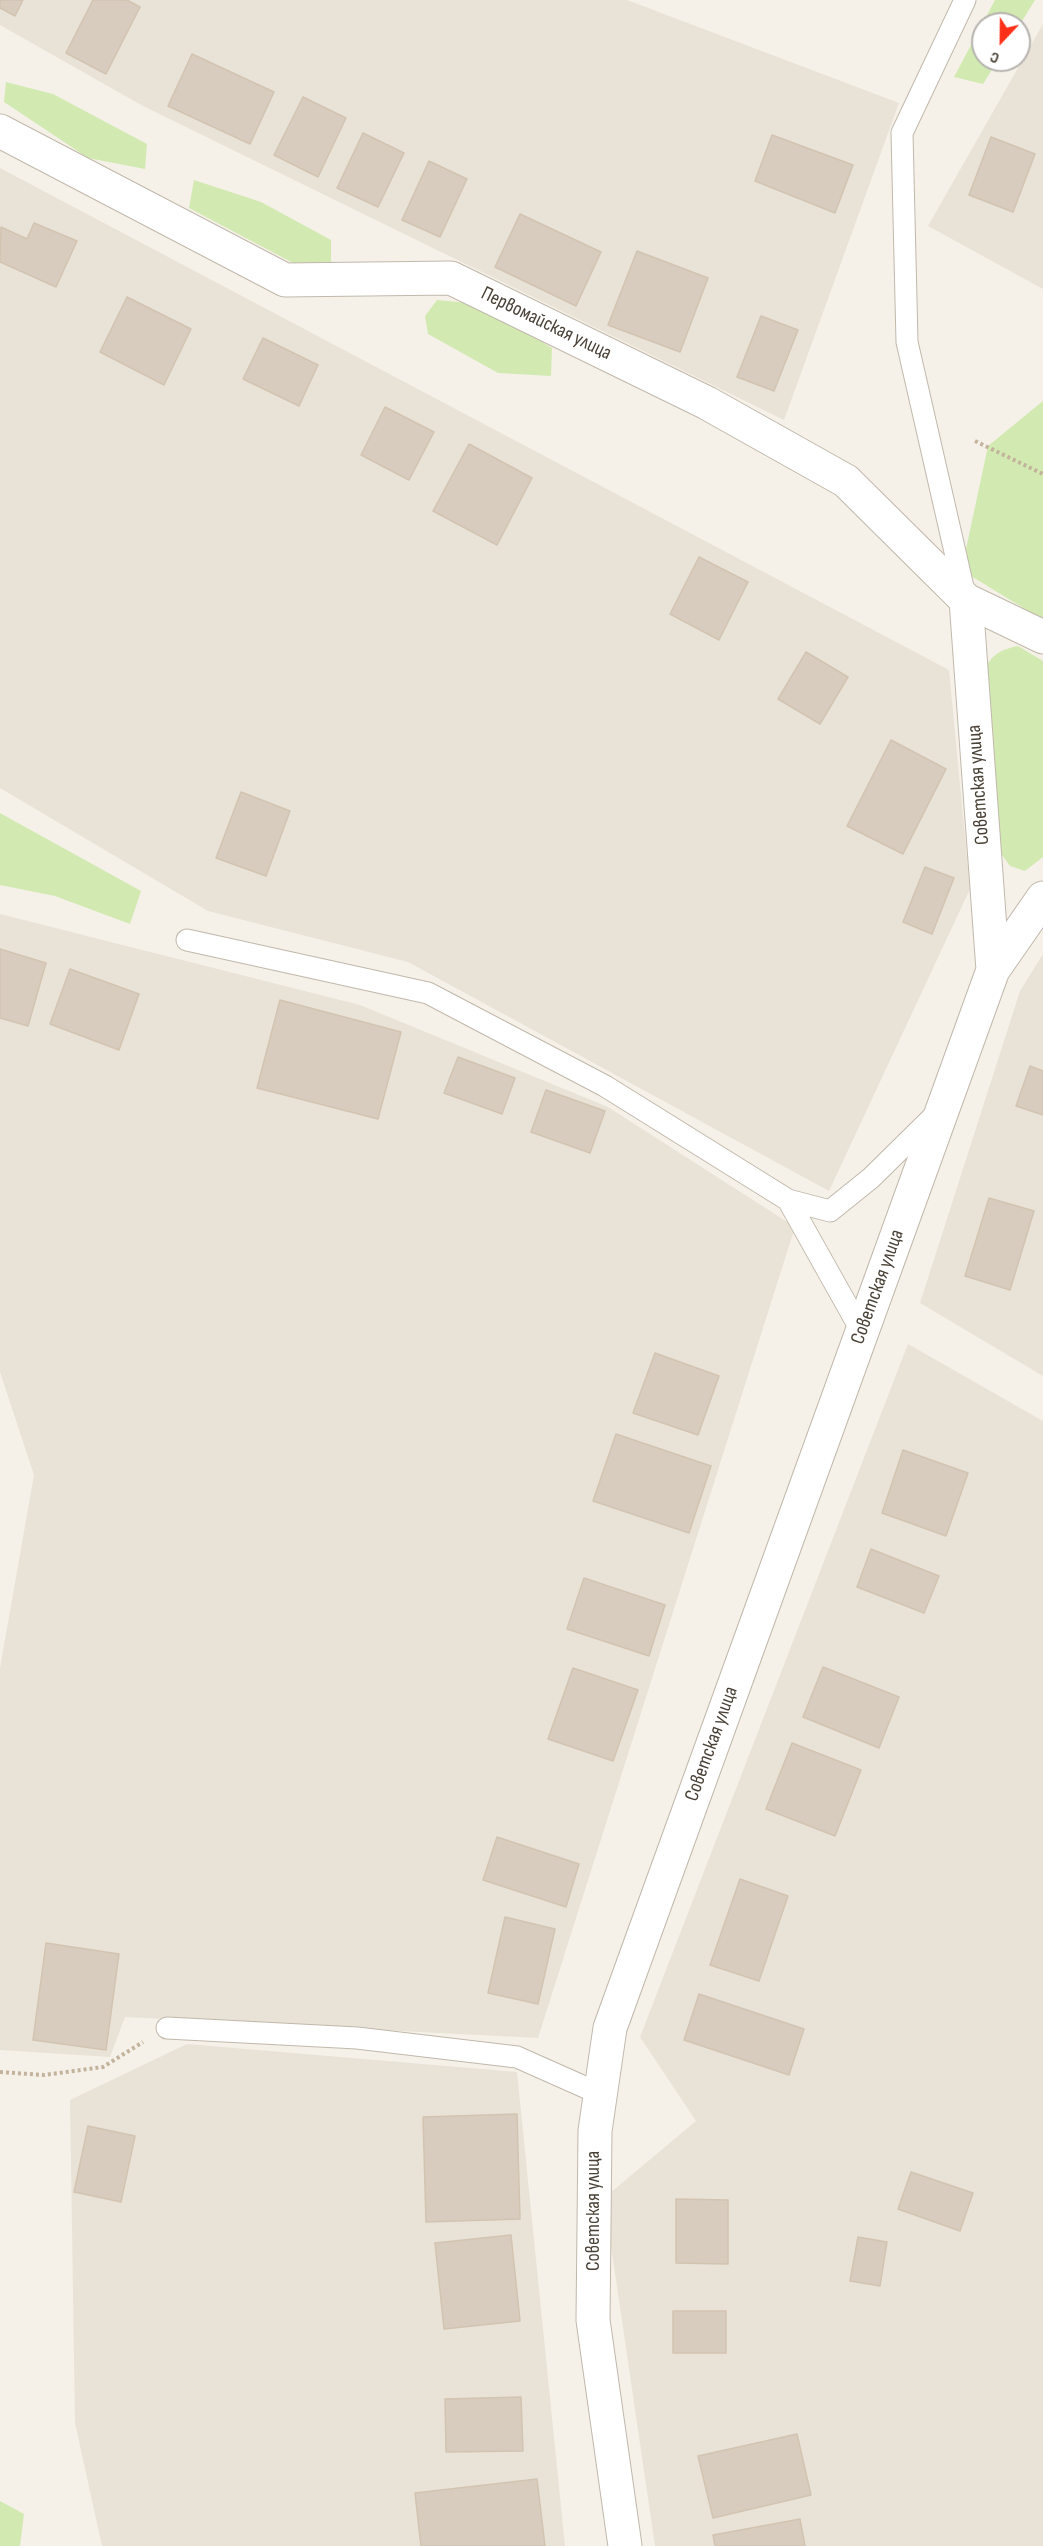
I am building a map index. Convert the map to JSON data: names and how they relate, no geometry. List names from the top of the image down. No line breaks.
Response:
{"streets":{"street":["Первомайская улица","Советская улица"]},"crossings":[["Первомайская улица","Советская улица"]],"north":"bottom"}
